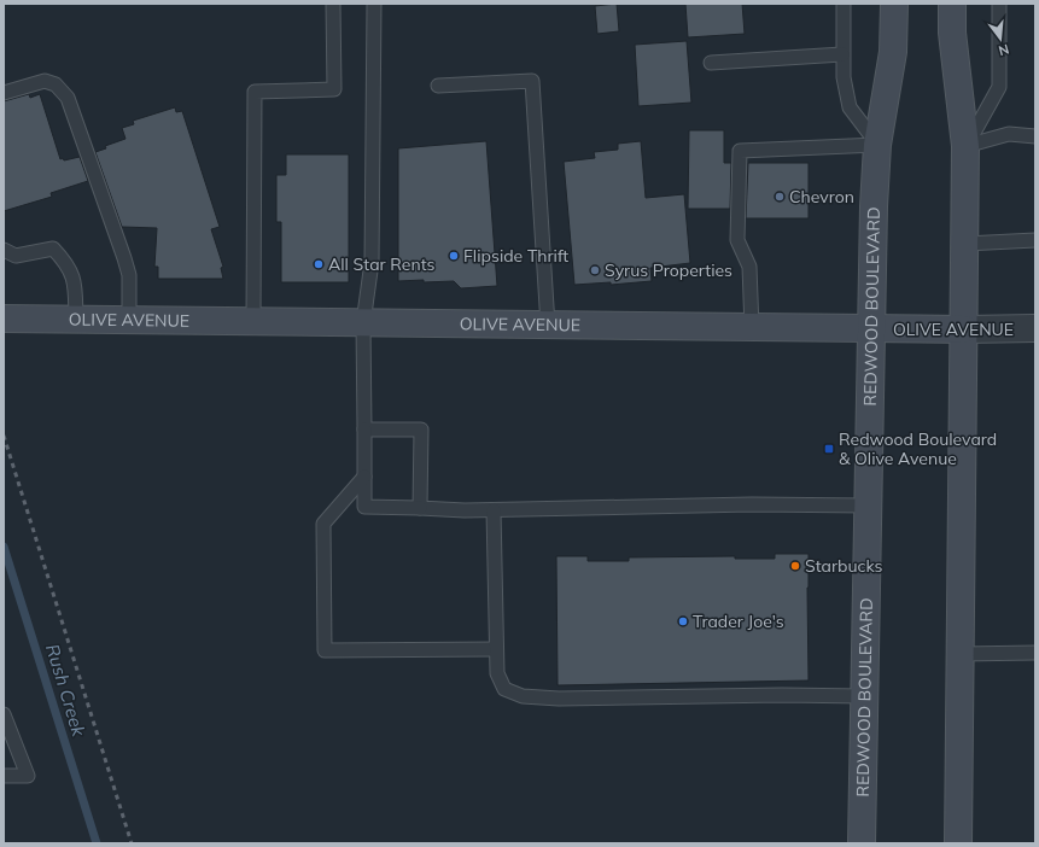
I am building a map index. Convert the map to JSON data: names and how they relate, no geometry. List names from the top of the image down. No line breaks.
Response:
{"streets":{"main road":["REDWOOD BOULEVARD","OLIVE AVENUE"]},"crossings":[["REDWOOD BOULEVARD","OLIVE AVENUE"]],"water":["Rush Creek"],"places":{"other":["Chevron","Flipside Thrift","All Star Rents","Syrus Properties","Starbucks","Trader Joe's"],"transit":["Redwood Boulevard & Olive Avenue"]},"north":"bottom"}
